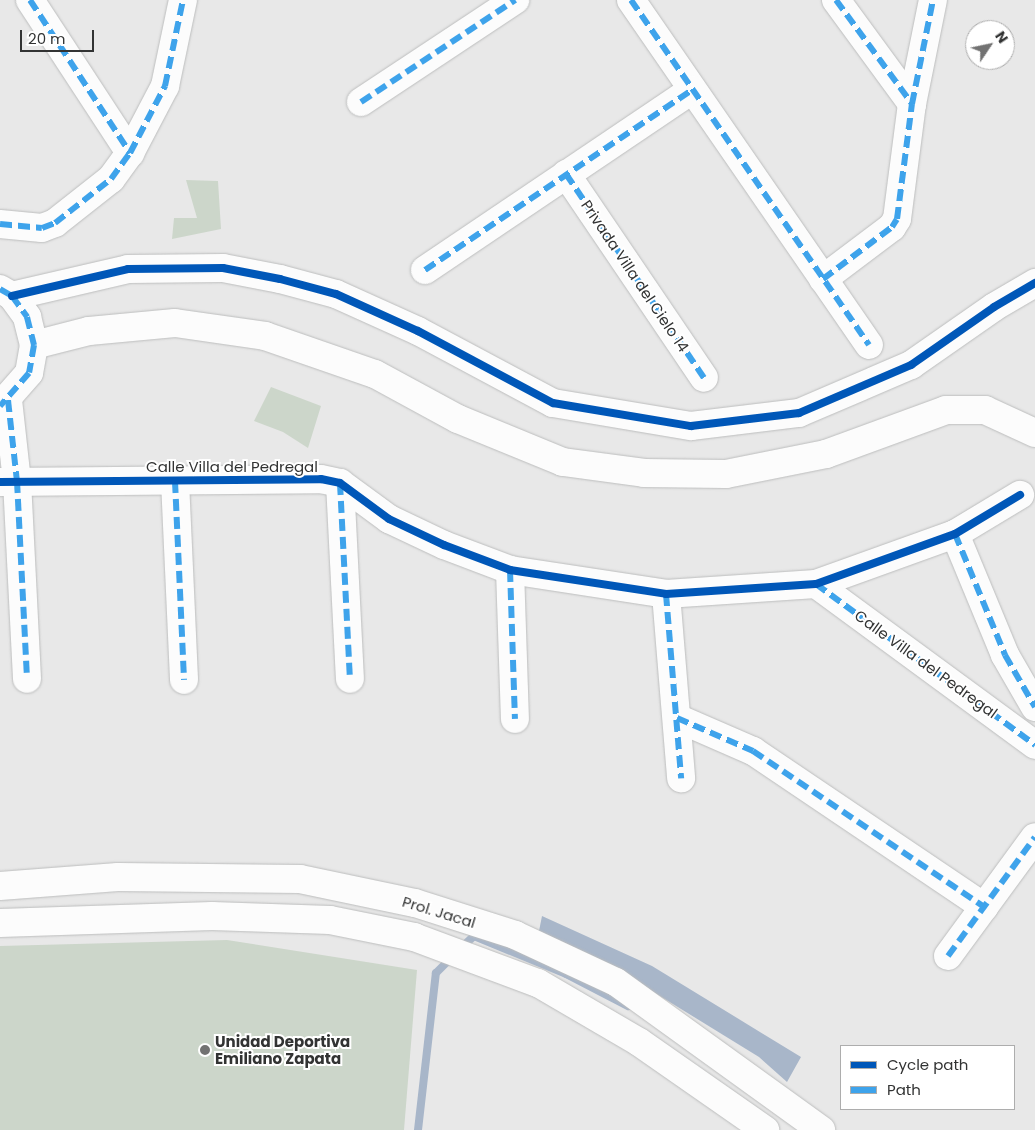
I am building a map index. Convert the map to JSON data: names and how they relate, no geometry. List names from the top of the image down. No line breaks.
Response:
{"streets":{"street":["Privada Villa del Cielo 14","Calle Villa del Pedregal","Prol. Jacal"]},"places":["Unidad Deportiva Emiliano Zapata"],"legend":["Cycle path","Path"],"scale_bar":"20 m","north":"top right"}
